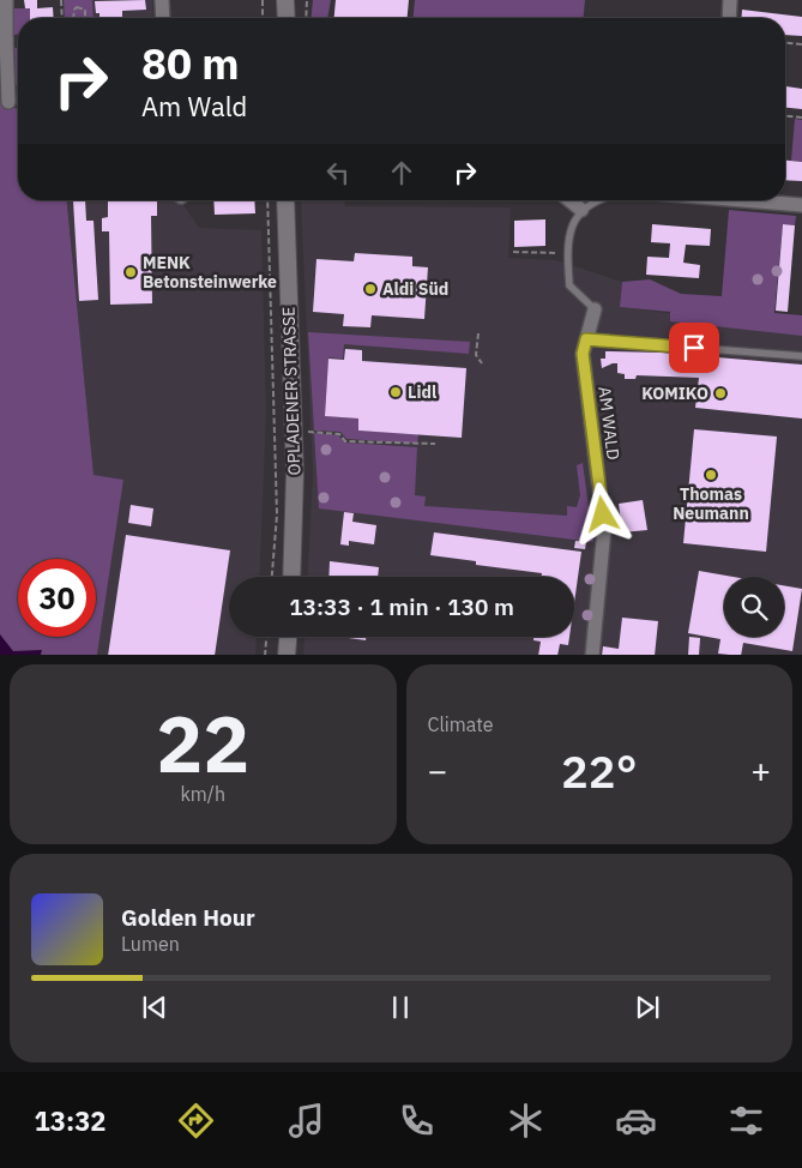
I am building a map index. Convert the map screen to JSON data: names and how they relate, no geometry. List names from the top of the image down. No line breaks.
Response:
{"streets":{"street":["OPLADENER STRASSE","AM WALD"]},"places":["MENK Betonsteinwerke","Aldi Süd","Lidl","KOMIKO","Thomas Neumann"],"page":{"turn":["80 m","Am Wald"],"limit":"30","trip":"13:33 · 1 min · 130 m","tile":[["22","km/h"],"Climate"],"heat":["−","22°","+"],"song":["Golden Hour","Lumen"],"tabs":"13:32"}}
